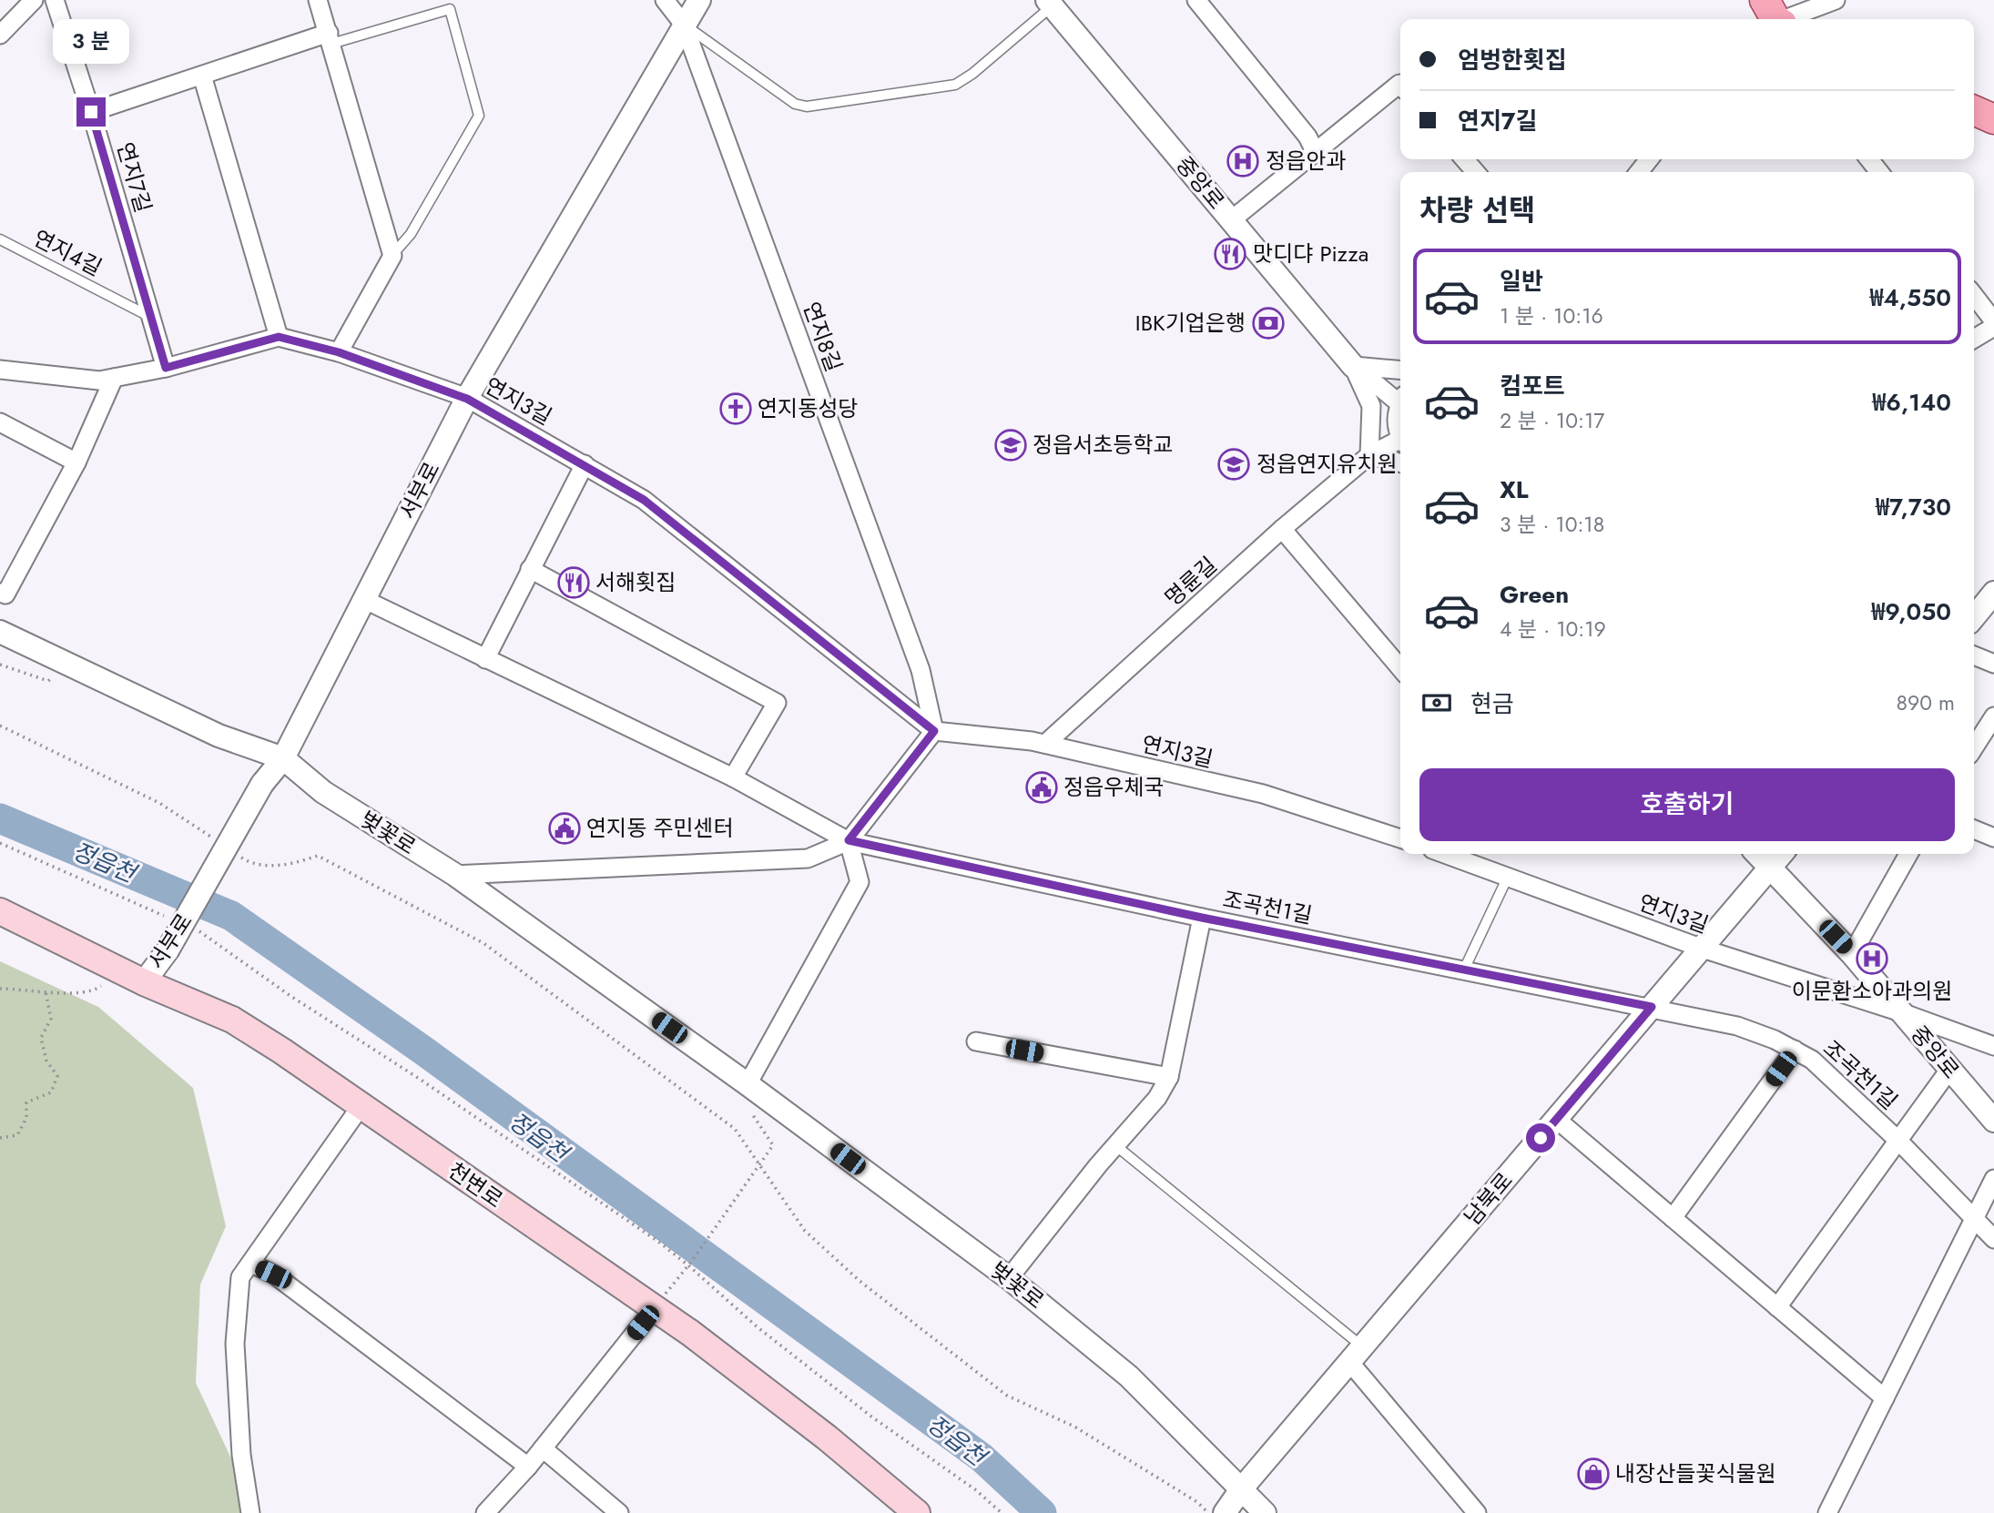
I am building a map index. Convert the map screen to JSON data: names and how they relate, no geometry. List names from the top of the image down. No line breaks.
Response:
{"streets":{"main road":["천변로"],"street":["연지7길","중앙로","연지8길","연지3길","서부로","명륜길","벚꽃로","조곡천1길","남북로"],"lane":["연지4길"]},"crossings":[["연지7길","연지4길"],["연지7길","연지3길"],["중앙로","연지3길"],["중앙로","남북로"],["연지8길","연지3길"],["연지8길","서부로"],["연지3길","서부로"],["연지3길","명륜길"],["연지3길","남북로"],["서부로","벚꽃로"],["서부로","조곡천1길"],["서부로","천변로"],["벚꽃로","남북로"],["조곡천1길","남북로"]],"water":["정읍천"],"places":{"hospital":["정읍안과","이문환소아과의원"],"restaurant":["맛디댜 Pizza","서해횟집"],"bank":["IBK기업은행"],"church":["연지동성당"],"school or university":["정읍서초등학교","정읍연지유치원"],"public building":["정읍우체국","연지동 주민센터"],"shop":["내장산들꽃식물원"]},"page":{"bubble":"3 분","banner":["엄벙한횟집","연지7길"],"heading":"차량 선택","list":[{"name":"일반","note":"1 분 · 10:16","value":"₩4,550"},{"name":"컴포트","note":"2 분 · 10:17","value":"₩6,140"},{"name":"XL","note":"3 분 · 10:18","value":"₩7,730"},{"name":"Green","note":"4 분 · 10:19","value":"₩9,050"}],"pay":["현금","890 m"],"buttons":"호출하기"}}
